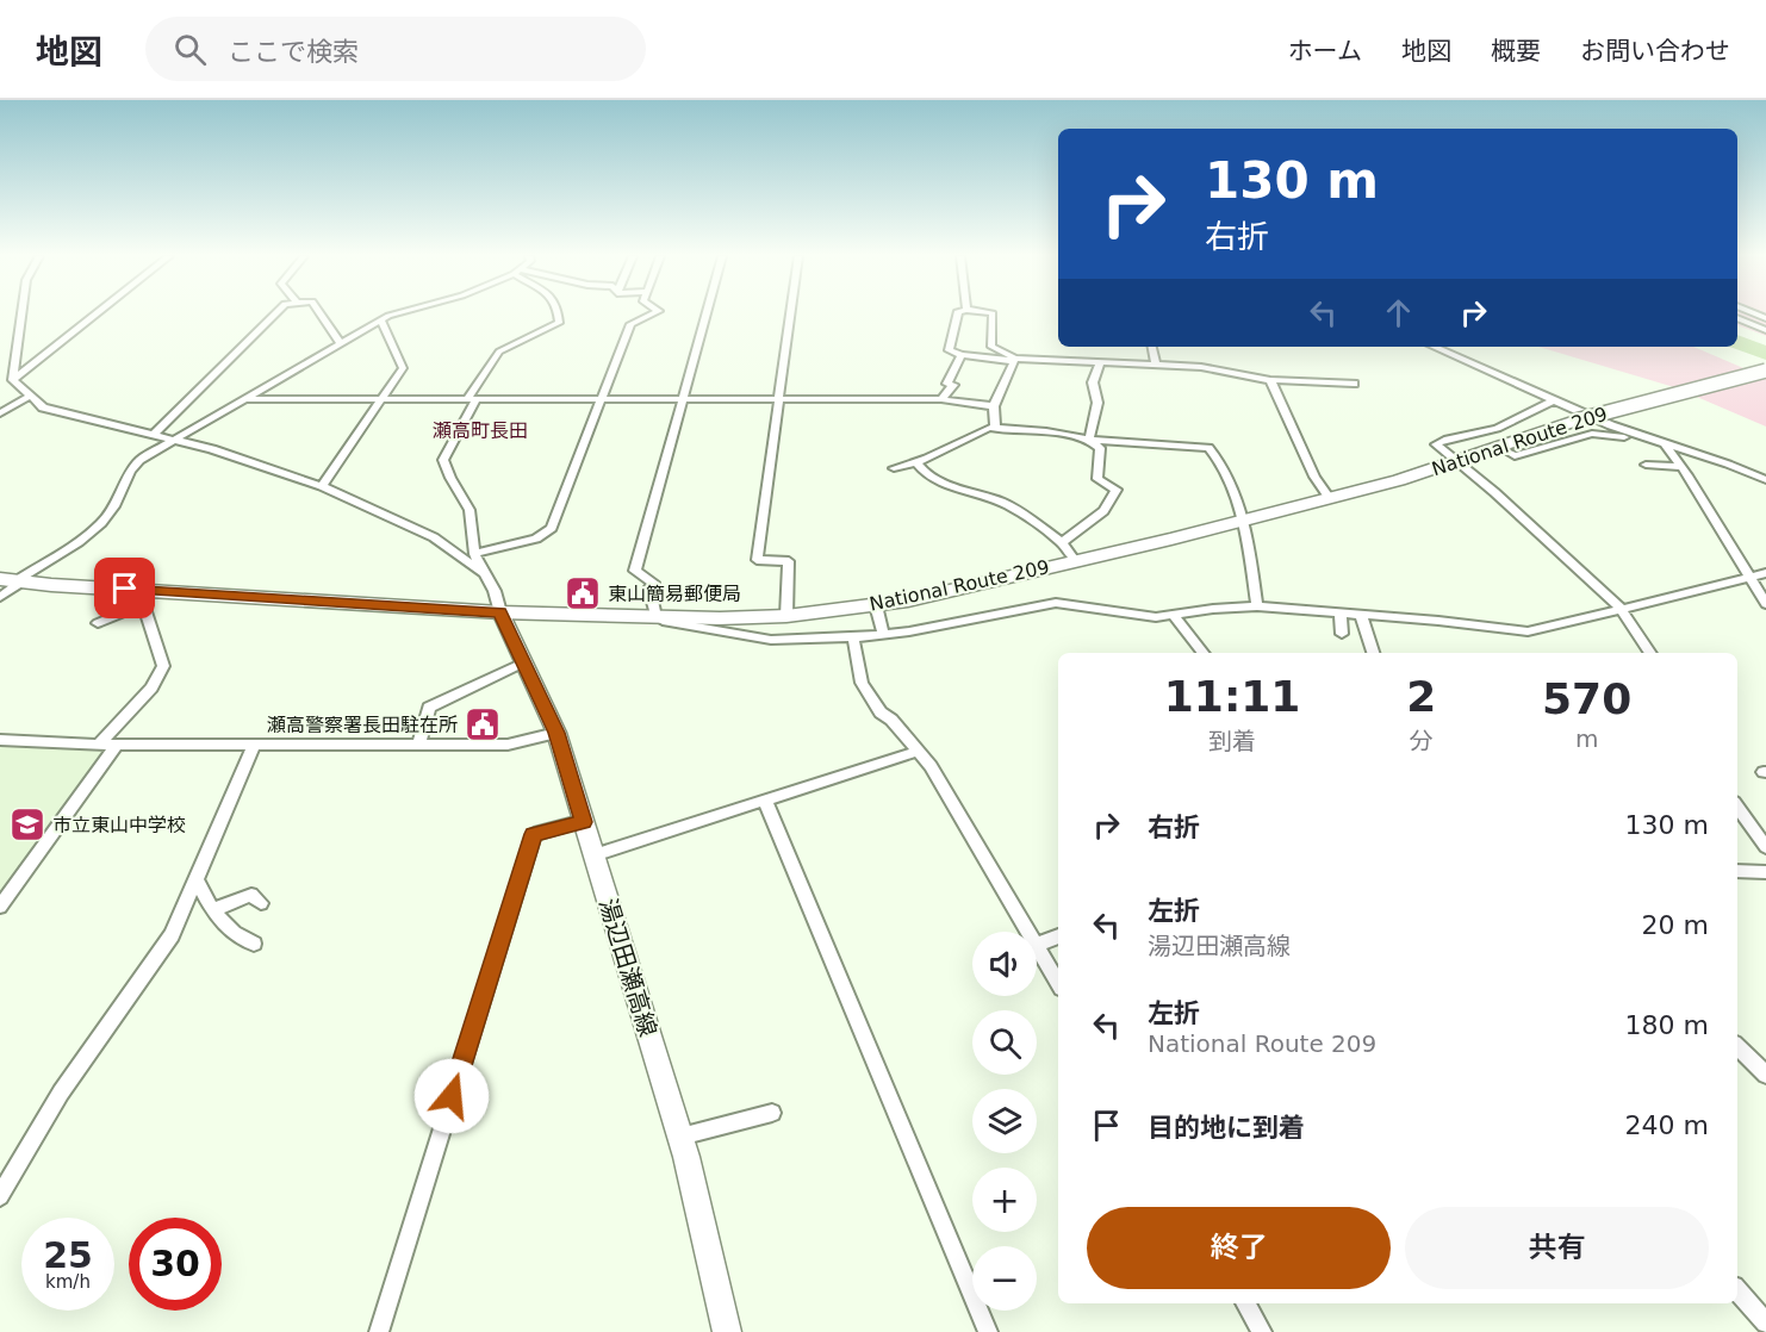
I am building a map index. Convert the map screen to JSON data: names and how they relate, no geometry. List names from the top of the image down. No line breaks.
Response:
{"streets":{"highway":["National Route 209"],"main road":["湯辺田瀬高線"]},"crossings":[["National Route 209","湯辺田瀬高線"]],"districts":["瀬高町長田"],"places":{"public building":["東山簡易郵便局","瀬高警察署長田駐在所"],"school or university":["市立東山中学校"]},"page":{"header":"地図","search":"ここで検索","nav":["ホーム","地図","概要","お問い合わせ"],"turn":["130 m","右折"],"eta":["11:11","到着","2","分","570","m"],"list":[{"name":"右折","value":"130 m"},{"name":"左折","note":"湯辺田瀬高線","value":"20 m"},{"name":"左折","note":"National Route 209","value":"180 m"},{"name":"目的地に到着","value":"240 m"}],"map_buttons":["+","−"],"buttons":["終了","共有"],"speed":"25 km/h","limit":"30"}}
